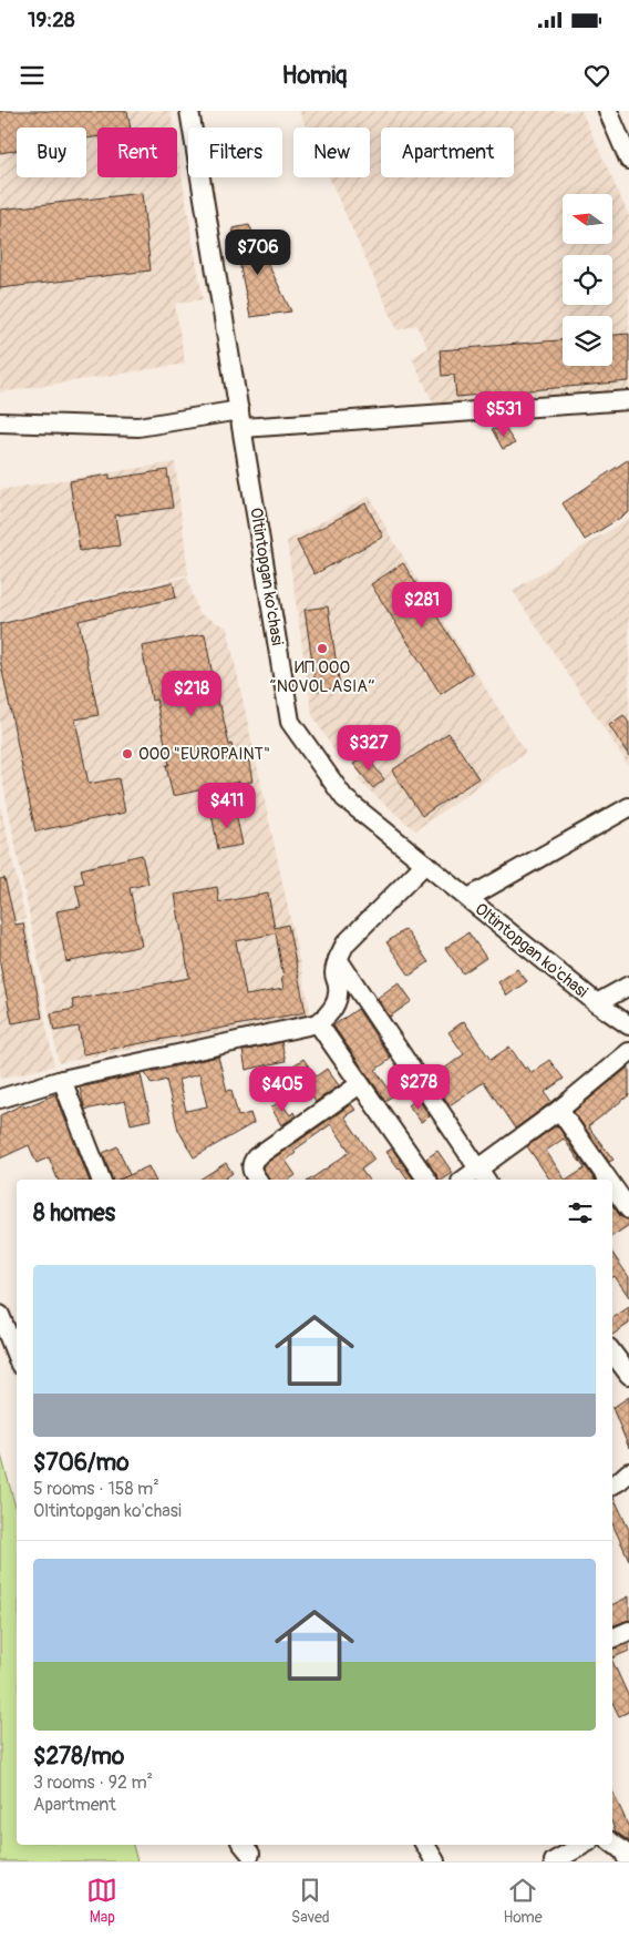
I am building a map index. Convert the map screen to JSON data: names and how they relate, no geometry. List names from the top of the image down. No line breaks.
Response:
{"streets":{"street":["Oltintopgan ko'chasi"]},"places":["ИП ООО “NOVOL ASIA”","OOO \"EUROPAINT\""],"north":"left","page":{"status":"19:28","header":"Homiq","chip":["Buy","Rent","Filters","New","Apartment"],"price":["$706","$531","$281","$218","$327","$411","$278","$405"],"heading":"8 homes","list":[{"name":"$706/mo","note":"5 rooms · 158 m² · Oltintopgan ko'chasi"},{"name":"$278/mo","note":"3 rooms · 92 m² · Apartment"}],"tabs":["Map","Saved","Home"]}}
